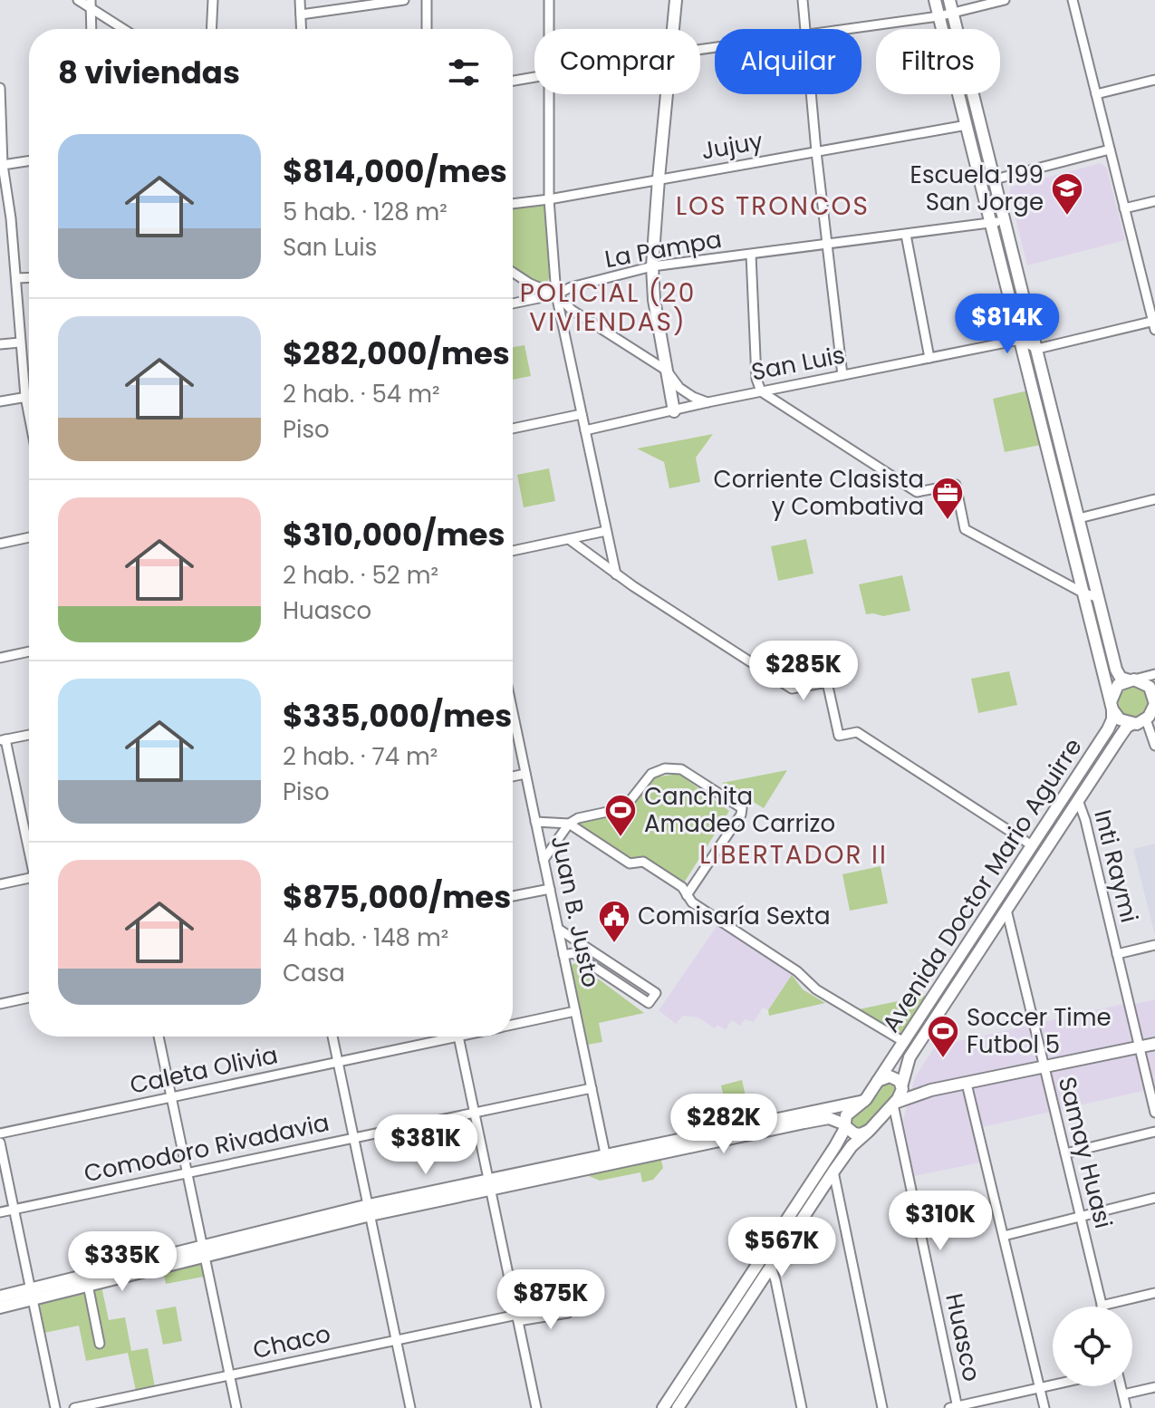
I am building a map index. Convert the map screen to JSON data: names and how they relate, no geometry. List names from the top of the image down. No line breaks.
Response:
{"streets":{"main road":["Avenida Doctor Mario Aguirre"],"street":["Jujuy","La Pampa","San Luis","Inti Raymi","Juan B. Justo","Caleta Olivia","Comodoro Rivadavia","Samay Huasi","Huasco","Chaco"]},"crossings":[["Inti Raymi","Avenida Doctor Mario Aguirre"],["Avenida Doctor Mario Aguirre","Samay Huasi"],["Avenida Doctor Mario Aguirre","Huasco"],["Juan B. Justo","Caleta Olivia"],["Juan B. Justo","Comodoro Rivadavia"]],"districts":["LOS TRONCOS","POLICIAL (20 VIVIENDAS)","LIBERTADOR II"],"places":{"school or university":["Escuela 199 San Jorge"],"office":["Corriente Clasista y Combativa"],"sports":["Canchita Amadeo Carrizo","Soccer Time Futbol 5"],"public building":["Comisaría Sexta"]},"page":{"chip":["Comprar","Alquilar","Filtros"],"heading":"8 viviendas","list":[{"name":"$814,000/mes","note":"5 hab. · 128 m² · San Luis"},{"name":"$282,000/mes","note":"2 hab. · 54 m² · Piso"},{"name":"$310,000/mes","note":"2 hab. · 52 m² · Huasco"},{"name":"$335,000/mes","note":"2 hab. · 74 m² · Piso"},{"name":"$875,000/mes","note":"4 hab. · 148 m² · Casa"}],"price":["$814K","$285K","$282K","$381K","$310K","$567K","$335K","$875K"]}}
